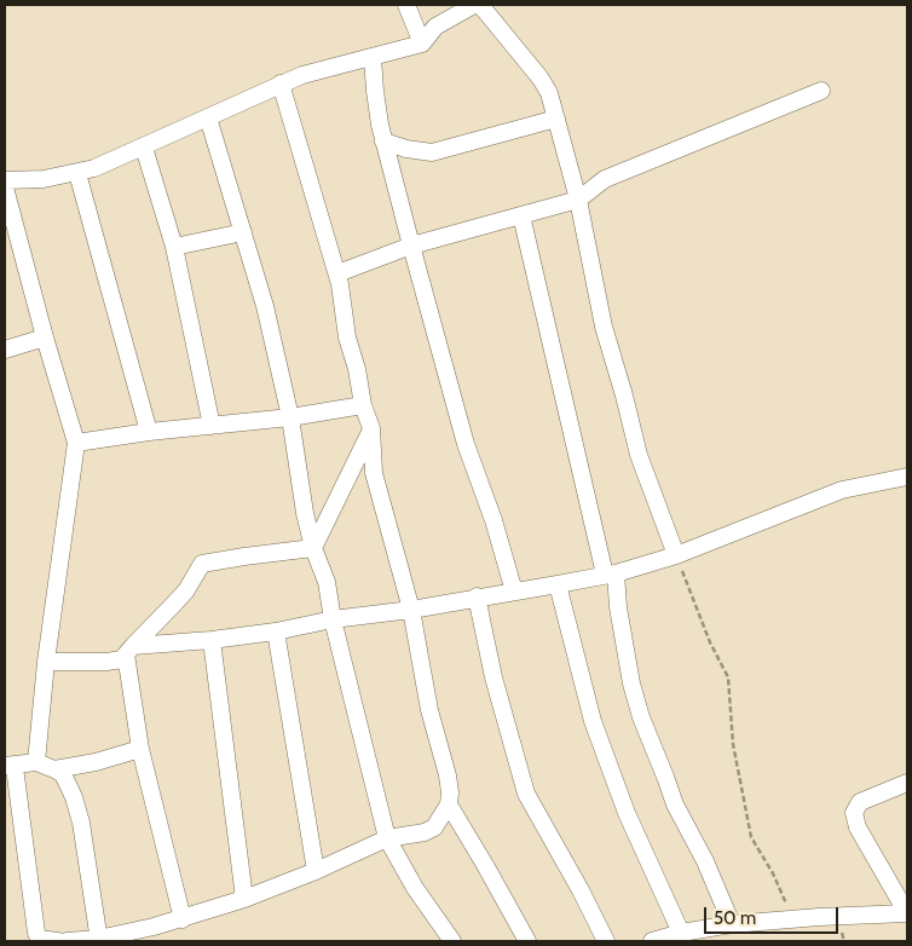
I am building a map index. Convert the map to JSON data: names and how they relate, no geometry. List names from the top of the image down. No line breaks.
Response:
{"scale_bar":"50 m"}
